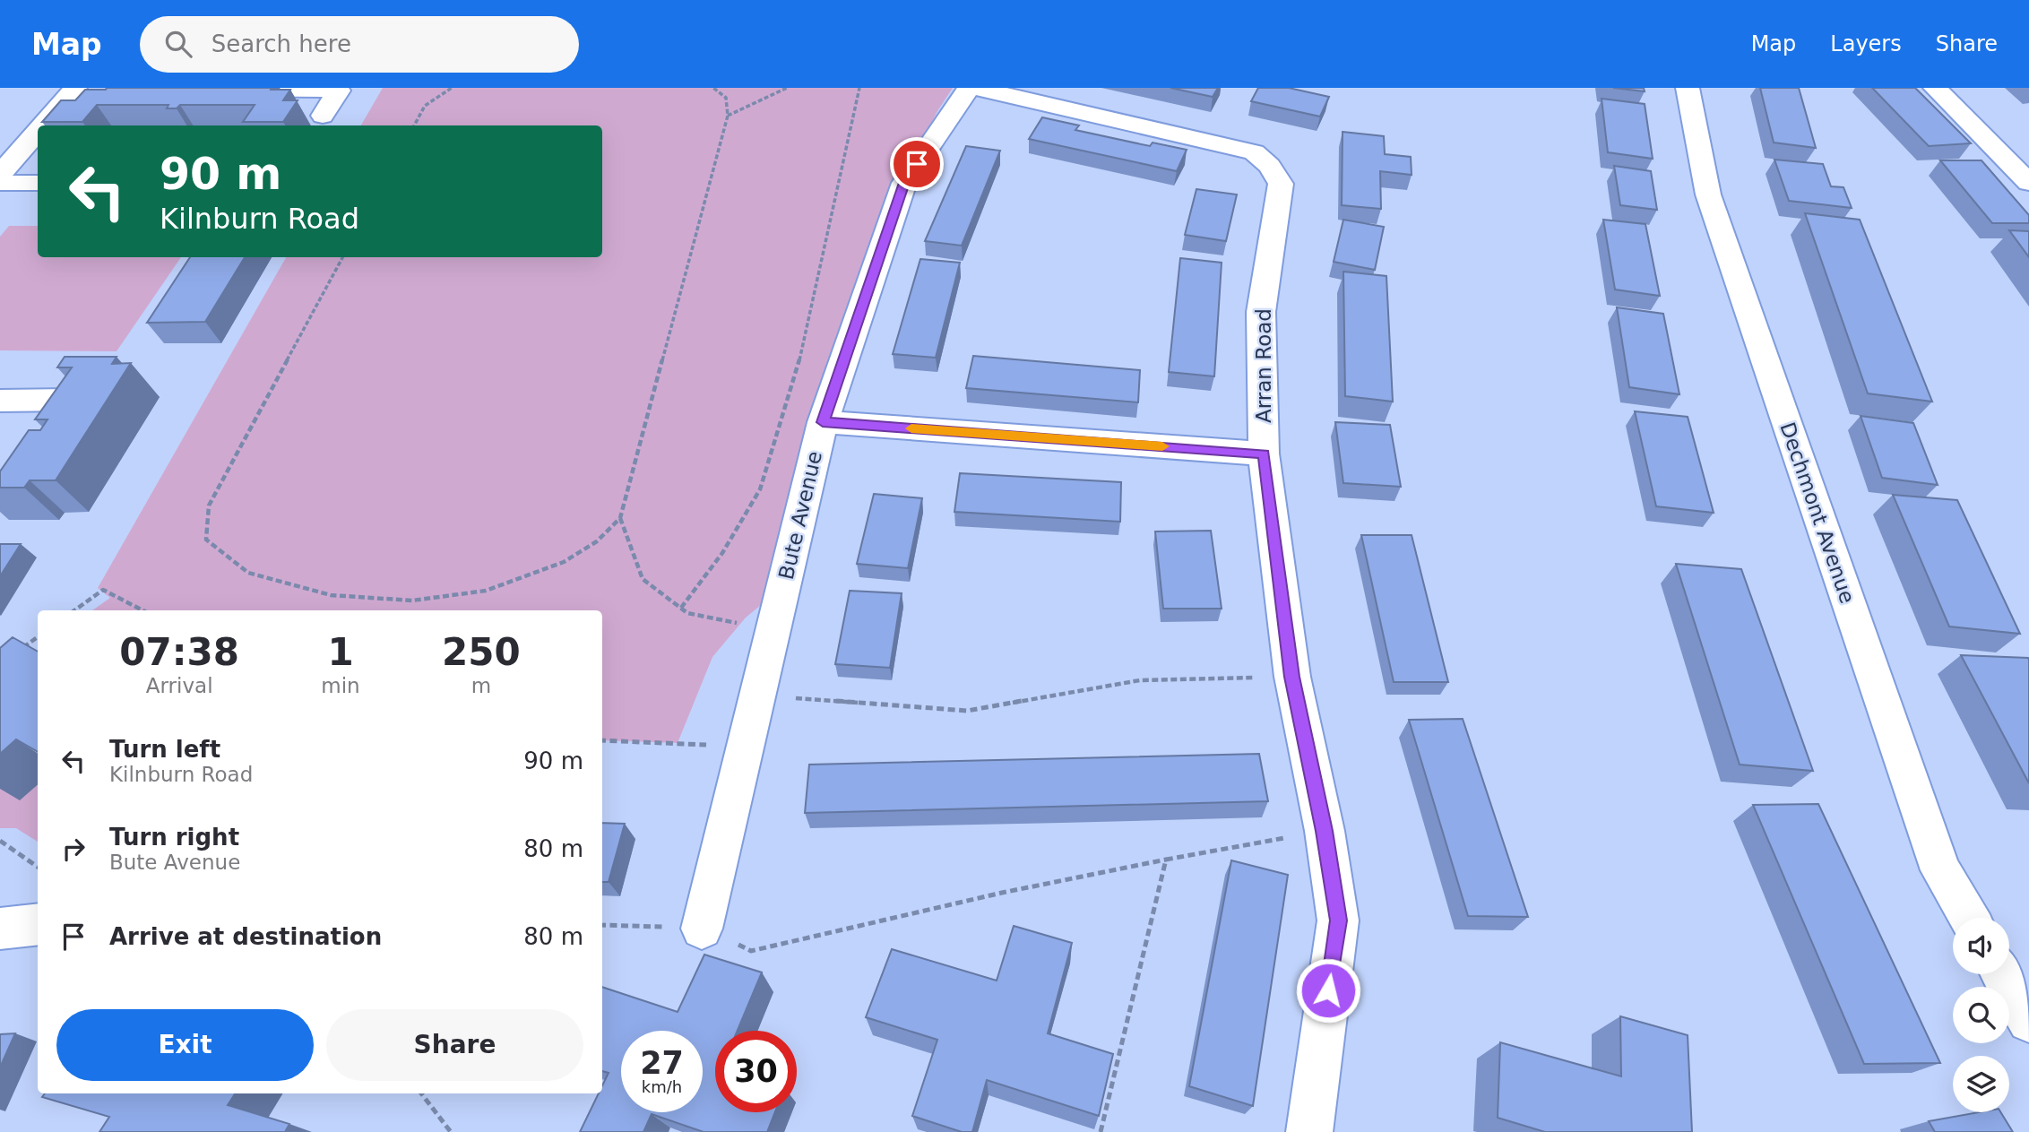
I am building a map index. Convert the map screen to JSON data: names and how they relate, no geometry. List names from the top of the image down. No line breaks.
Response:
{"streets":{"street":["Arran Road","Dechmont Avenue","Bute Avenue"]},"page":{"header":"Map","search":"Search here","nav":["Map","Layers","Share"],"turn":["90 m","Kilnburn Road"],"eta":["07:38","Arrival","1","min","250","m"],"list":[{"name":"Turn left","note":"Kilnburn Road","value":"90 m"},{"name":"Turn right","note":"Bute Avenue","value":"80 m"},{"name":"Arrive at destination","value":"80 m"}],"buttons":["Exit","Share"],"speed":"27 km/h","limit":"30"}}
